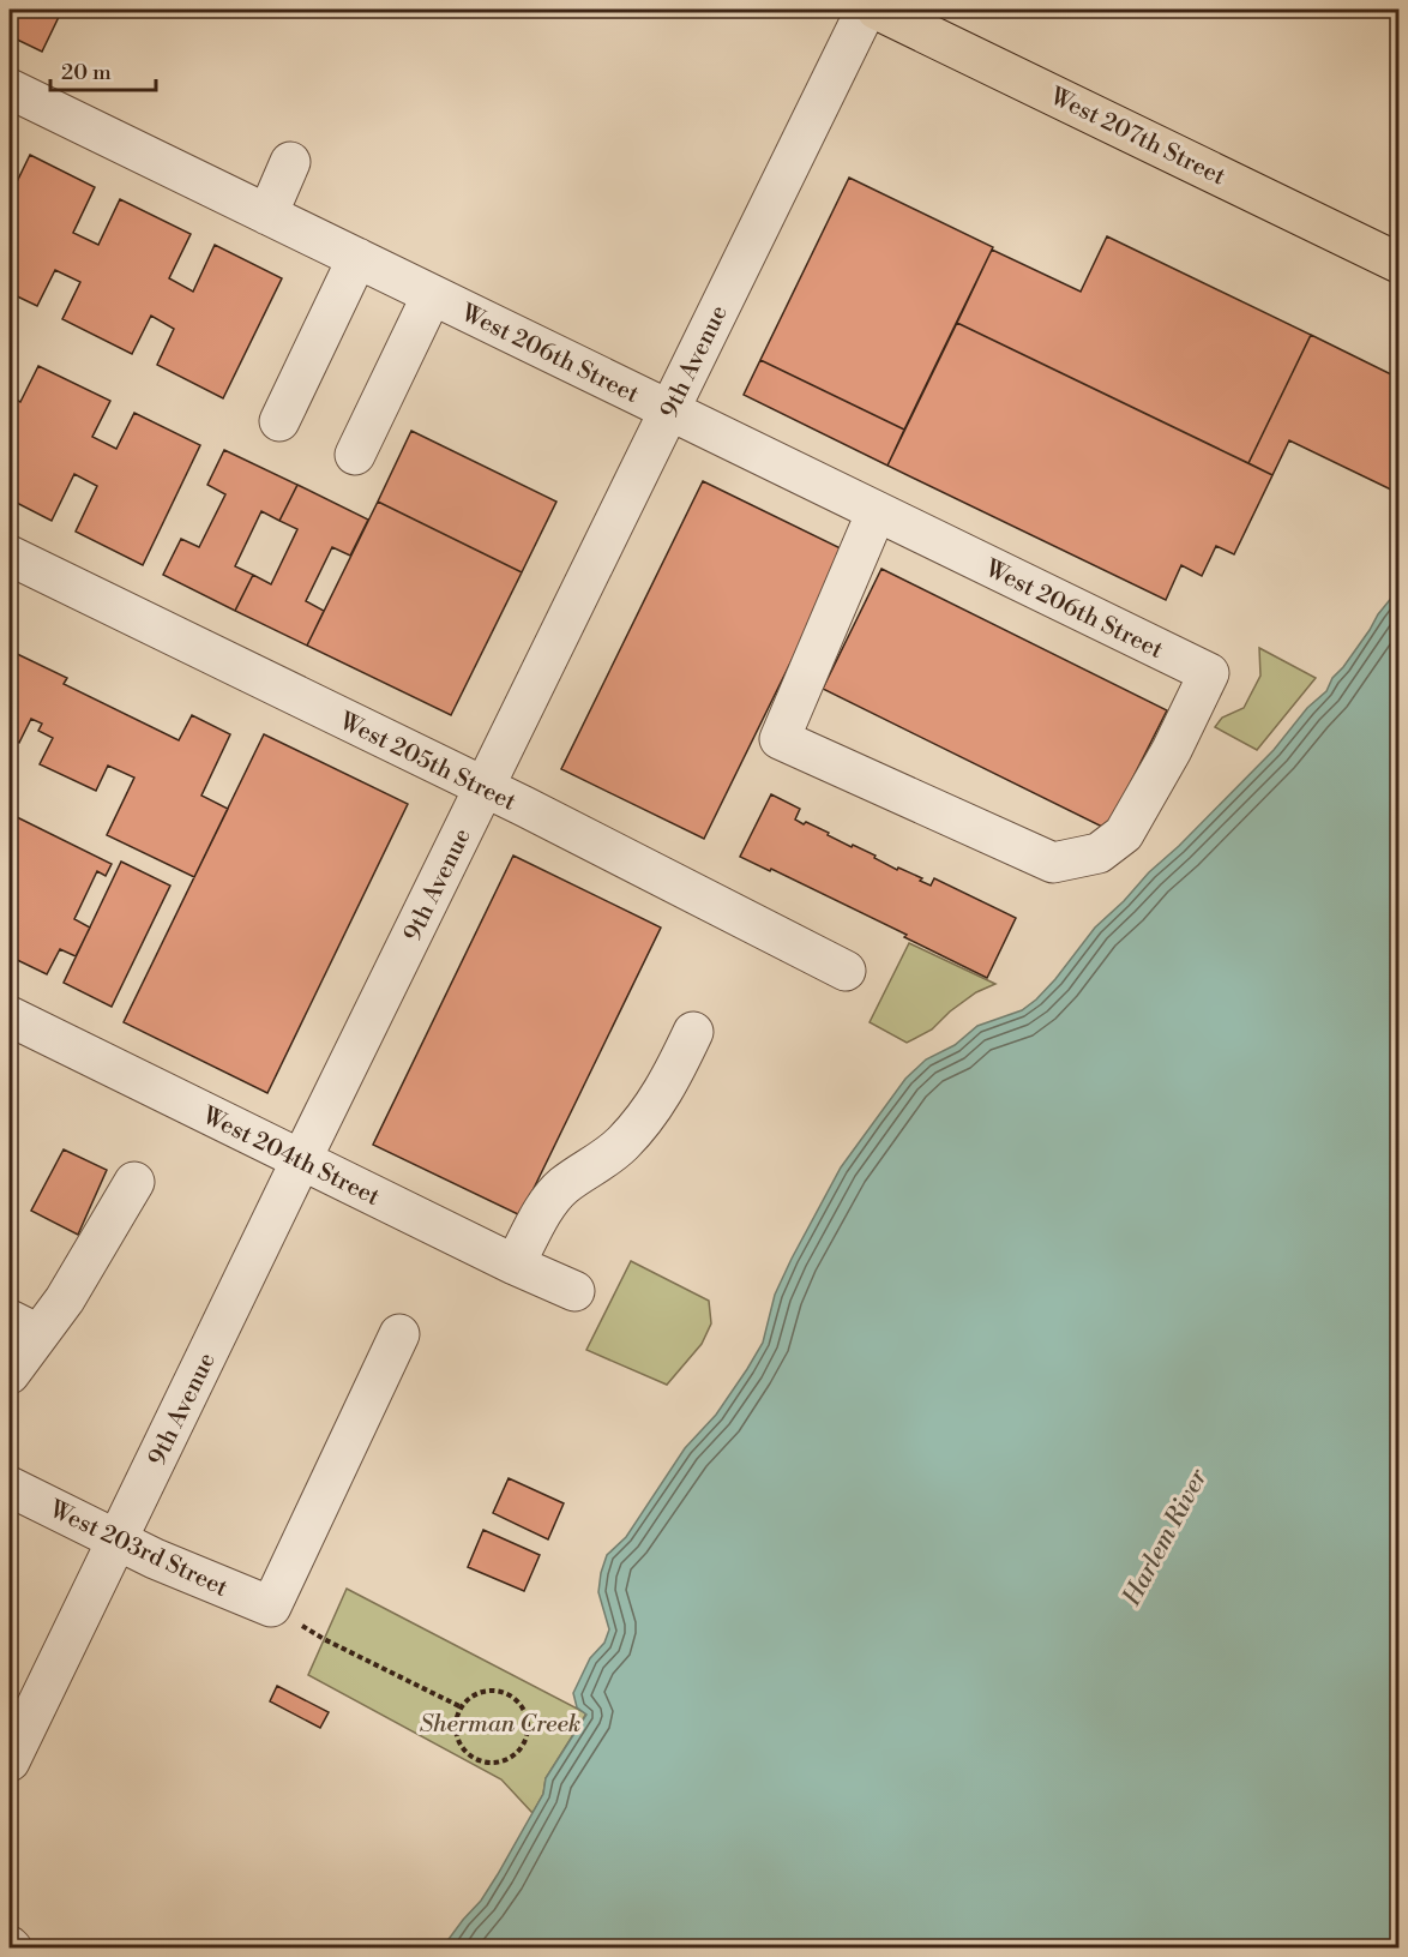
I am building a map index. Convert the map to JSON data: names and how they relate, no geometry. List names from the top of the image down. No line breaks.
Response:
{"streets":{"main road":["West 207th Street"],"street":["West 206th Street","9th Avenue","West 205th Street","West 204th Street","West 203rd Street"]},"crossings":[["West 206th Street","9th Avenue"],["9th Avenue","West 205th Street"],["9th Avenue","West 204th Street"],["9th Avenue","West 203rd Street"]],"water":["Harlem River"],"parks":["Sherman Creek"],"scale_bar":"20 m"}
